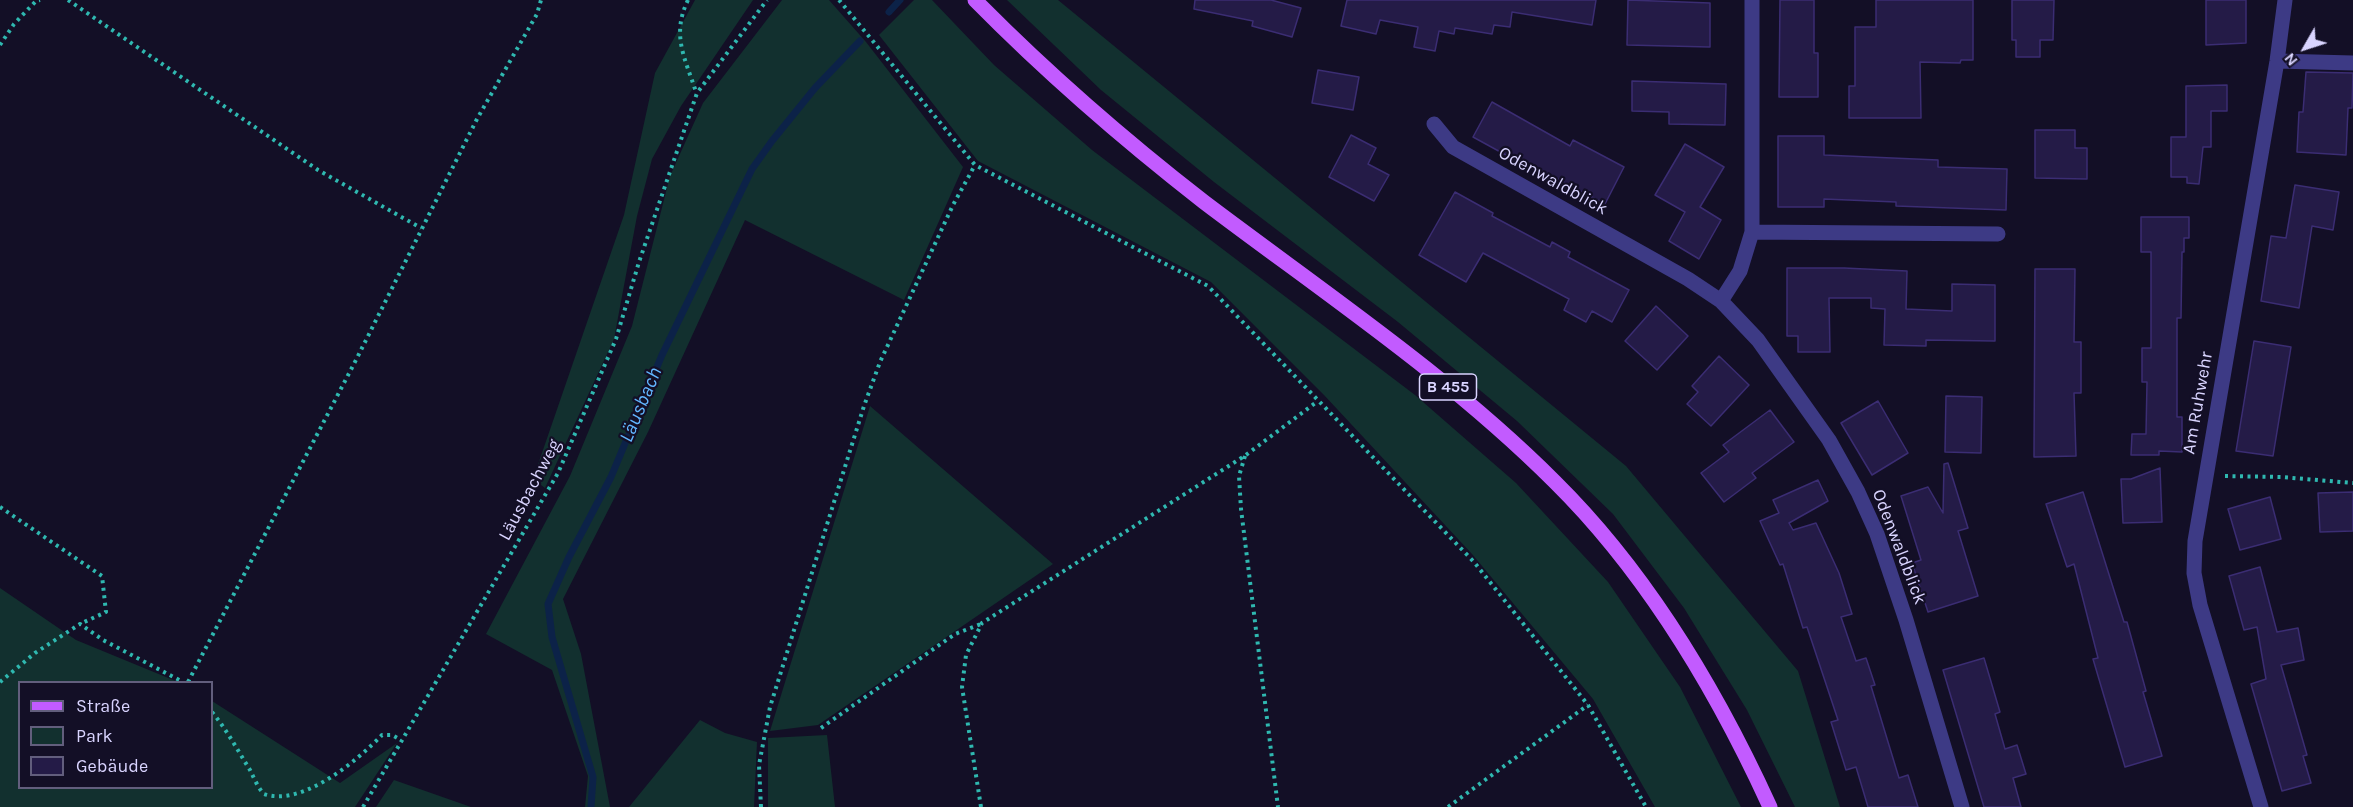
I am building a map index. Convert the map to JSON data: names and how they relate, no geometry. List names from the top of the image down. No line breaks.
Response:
{"streets":{"main road":["B 455"],"street":["Odenwaldblick","Am Ruhwehr"],"path":["Läusbachweg"]},"water":["Läusbach"],"legend":["Straße","Park","Gebäude"],"north":"bottom left"}
